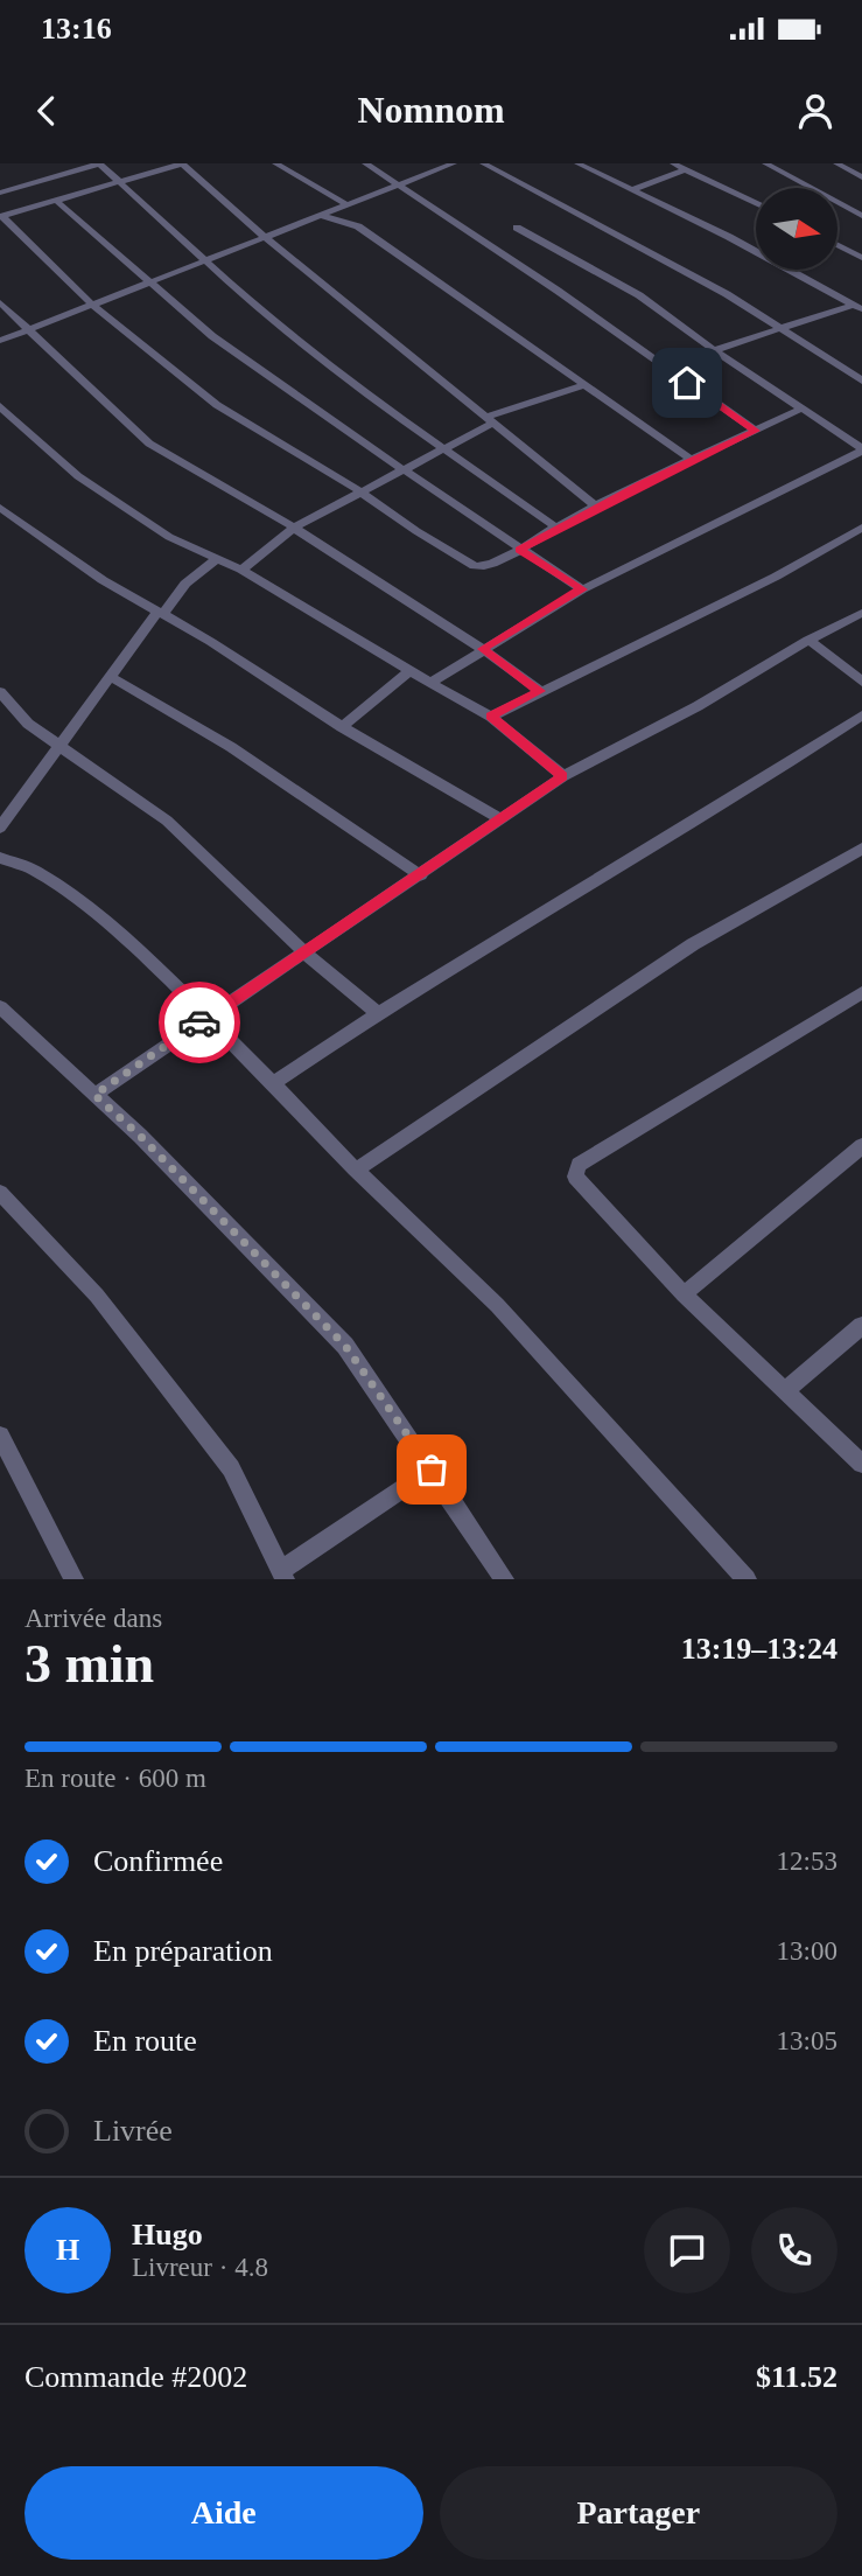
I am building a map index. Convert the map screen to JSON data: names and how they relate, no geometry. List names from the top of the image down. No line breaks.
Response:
{"north":"right","page":{"status":"13:16","header":"Nomnom","heading":["3 min","Arrivée dans","13:19–13:24"],"panel":["Hugo","Livreur · 4.8","Commande #2002","$11.52"],"bar":"En route · 600 m","list":[["Confirmée","12:53"],["En préparation","13:00"],["En route","13:05"],"Livrée"],"round":"H","buttons":["Aide","Partager"]}}
